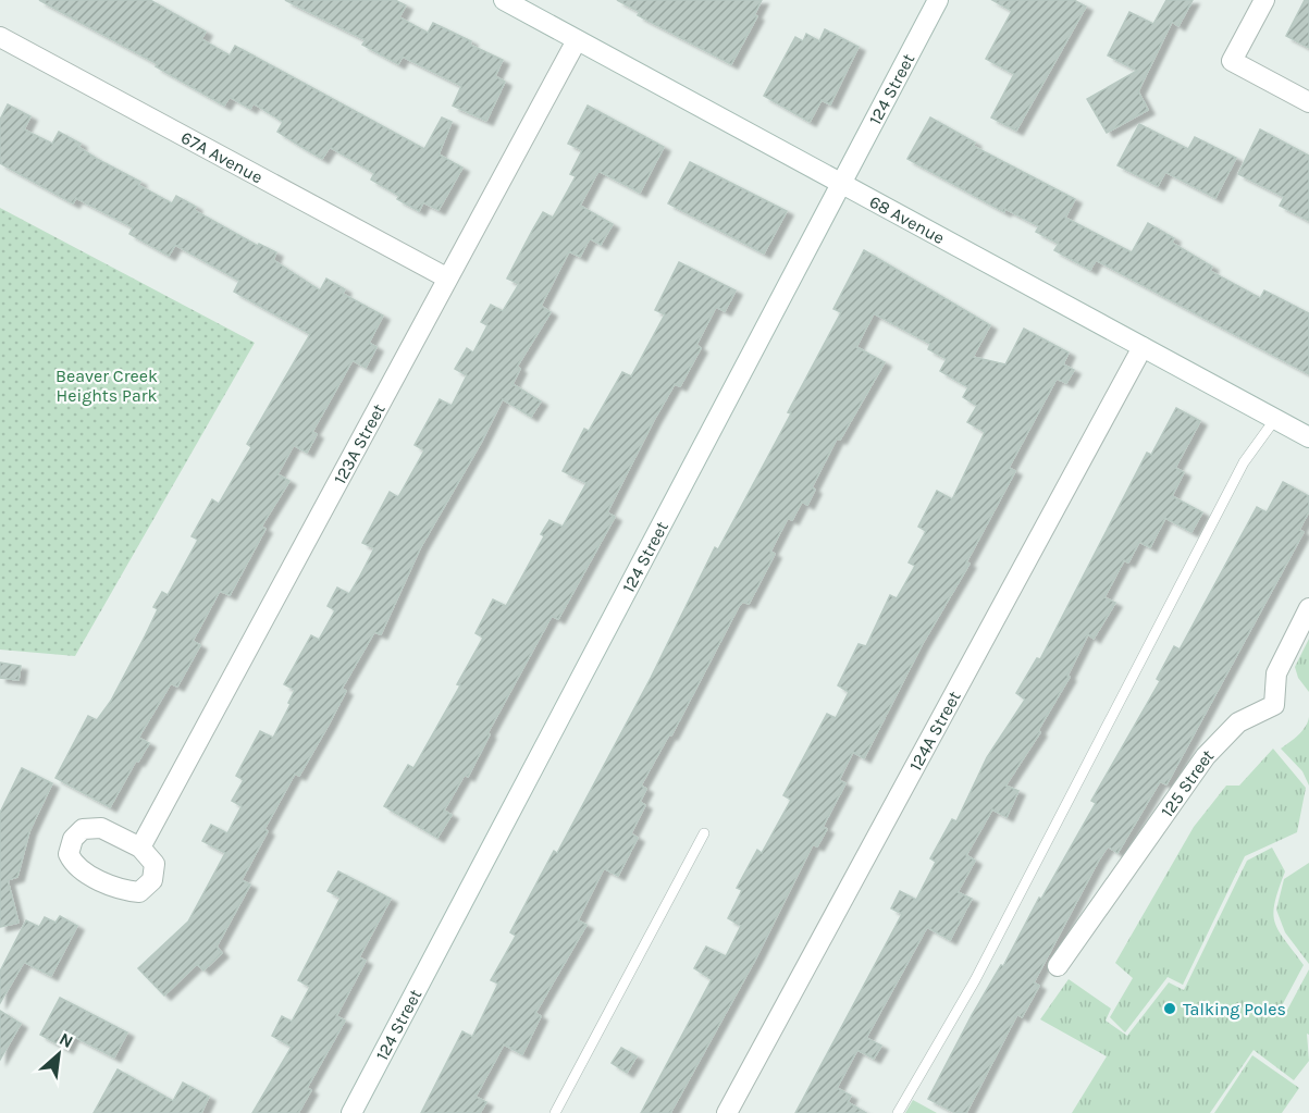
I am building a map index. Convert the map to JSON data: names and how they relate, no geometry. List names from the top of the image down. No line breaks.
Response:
{"streets":{"street":["124 Street","67A Avenue","68 Avenue","123A Street","124A Street","125 Street"]},"crossings":[["124 Street","68 Avenue"],["67A Avenue","123A Street"],["68 Avenue","123A Street"],["68 Avenue","124A Street"]],"parks":["Beaver Creek Heights Park"],"places":["Talking Poles"],"north":"top right"}
